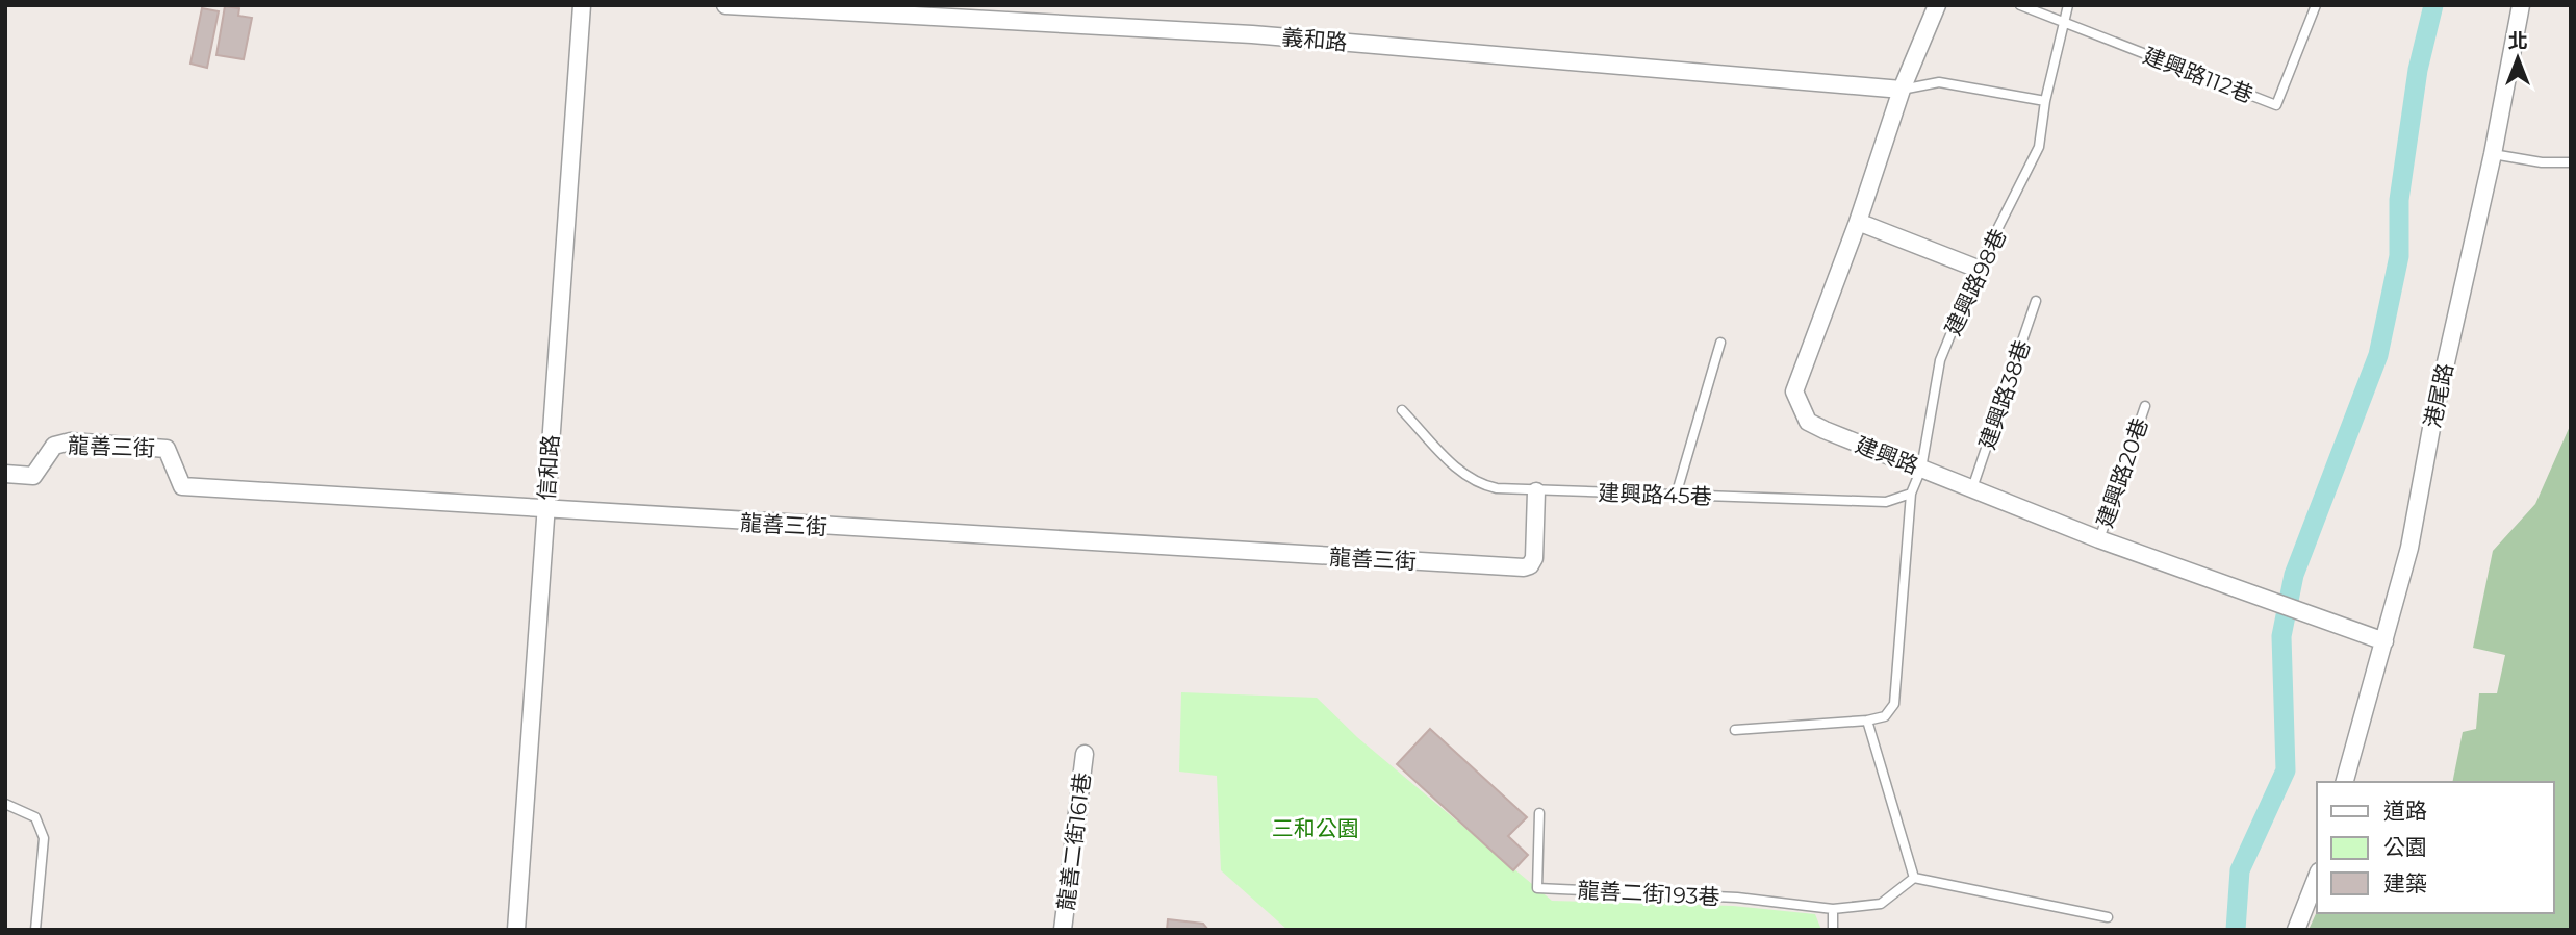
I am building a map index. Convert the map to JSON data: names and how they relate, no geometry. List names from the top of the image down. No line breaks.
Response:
{"streets":{"street":["義和路","港尾路","龍善三街","建興路","信和路","龍善二街161巷"],"lane":["建興路112巷","建興路98巷","建興路38巷","建興路20巷","建興路45巷","龍善二街193巷"]},"crossings":[["義和路","建興路"],["建興路112巷","建興路98巷"],["建興路98巷","建興路"],["建興路38巷","建興路"],["港尾路","建興路"],["龍善三街","信和路"],["龍善三街","建興路45巷"],["建興路","建興路20巷"]],"parks":["三和公園"],"legend":["道路","公園","建築"],"north":"top"}
